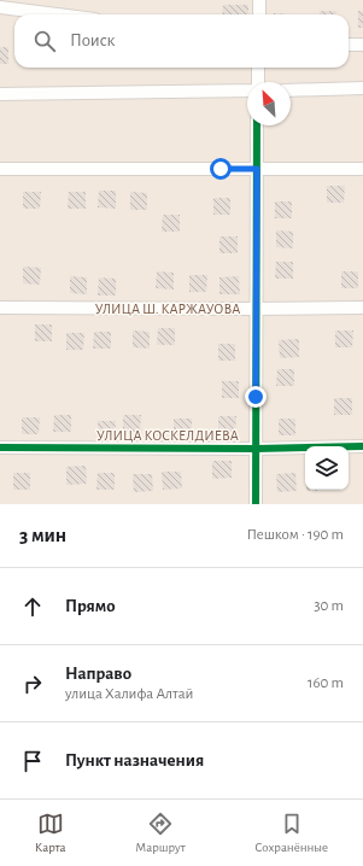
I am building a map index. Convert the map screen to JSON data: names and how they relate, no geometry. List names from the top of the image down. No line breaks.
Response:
{"streets":{"street":["УЛИЦА Ш. КАРЖАУОВА","УЛИЦА КОСКЕЛДИЕВА"]},"north":"top left","page":{"search":"Поиск","heading":["3 мин","Пешком · 190 m"],"list":[["Прямо","30 m"],["Направо","улица Халифа Алтай","160 m"],"Пункт назначения"],"nav":["Карта","Маршрут","Сохранённые"]}}
